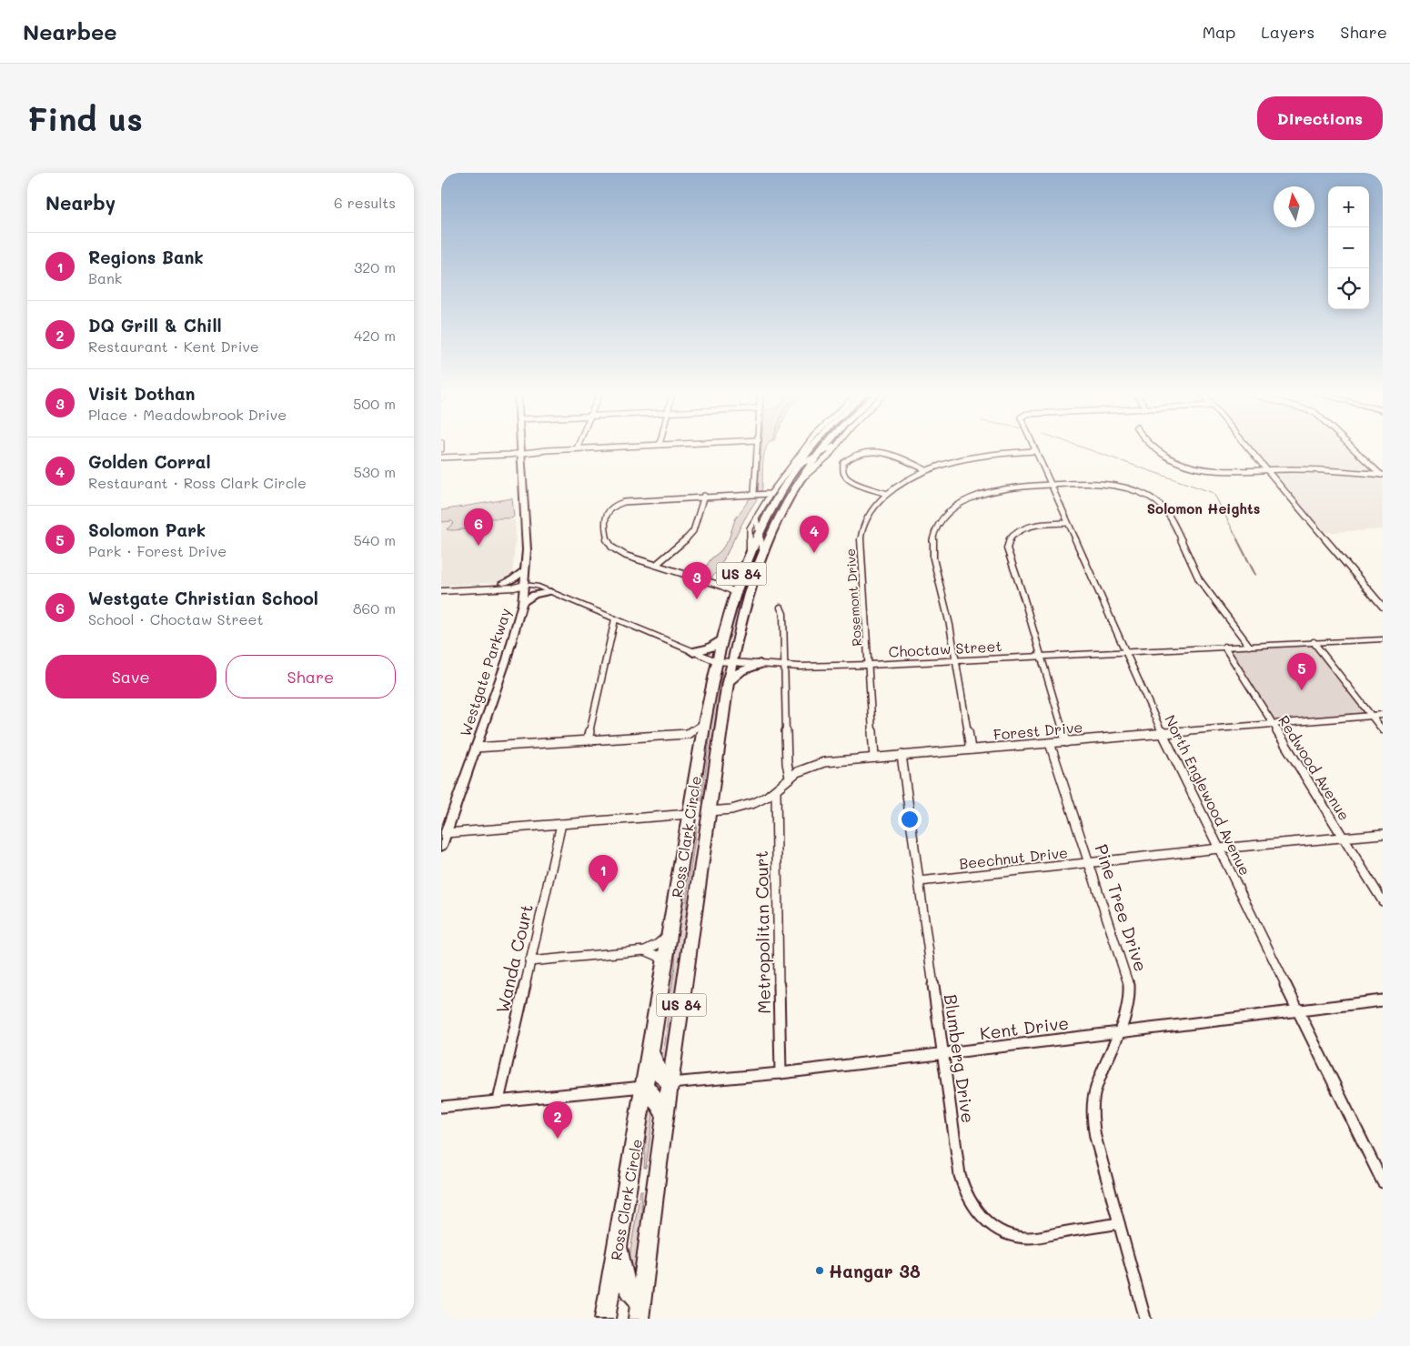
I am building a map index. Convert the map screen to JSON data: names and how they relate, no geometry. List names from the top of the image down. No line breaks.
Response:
{"streets":{"highway":["US 84","Ross Clark Circle"],"main road":["Westgate Parkway"],"street":["Rosemont Drive","Choctaw Street","Forest Drive","Redwood Avenue","North Englewood Avenue","Beechnut Drive","Pine Tree Drive","Metropolitan Court","Wanda Court","Kent Drive","Blumberg Drive"]},"crossings":[["Rosemont Drive","Choctaw Street"],["Rosemont Drive","Forest Drive"],["Rosemont Drive","North Englewood Avenue"],["Choctaw Street","Westgate Parkway"],["Choctaw Street","Redwood Avenue"],["Choctaw Street","North Englewood Avenue"],["Choctaw Street","Ross Clark Circle"],["Forest Drive","Redwood Avenue"],["Forest Drive","North Englewood Avenue"],["Forest Drive","Ross Clark Circle"],["Forest Drive","Pine Tree Drive"],["Forest Drive","Metropolitan Court"],["Forest Drive","Blumberg Drive"],["Redwood Avenue","Beechnut Drive"],["North Englewood Avenue","Beechnut Drive"],["North Englewood Avenue","Kent Drive"],["Ross Clark Circle","Kent Drive"],["Beechnut Drive","Pine Tree Drive"],["Beechnut Drive","Blumberg Drive"],["Pine Tree Drive","Kent Drive"],["Pine Tree Drive","Blumberg Drive"],["Metropolitan Court","Kent Drive"],["Kent Drive","Blumberg Drive"]],"districts":["Solomon Heights"],"places":["Hangar 38"],"north":"top","page":{"header":"Nearbee","nav":["Map","Layers","Share"],"buttons":["Directions",["Save","Share"]],"title":"Find us","heading":["Nearby","6 results"],"map_buttons":["+","−"],"list":[{"mark":"1","name":"Regions Bank","note":"Bank","value":"320 m"},{"mark":"2","name":"DQ Grill & Chill","note":"Restaurant · Kent Drive","value":"420 m"},{"mark":"3","name":"Visit Dothan","note":"Place · Meadowbrook Drive","value":"500 m"},{"mark":"4","name":"Golden Corral","note":"Restaurant · Ross Clark Circle","value":"530 m"},{"mark":"5","name":"Solomon Park","note":"Park · Forest Drive","value":"540 m"},{"mark":"6","name":"Westgate Christian School","note":"School · Choctaw Street","value":"860 m"}],"pins":["6","4","3","5","1","2"]}}
